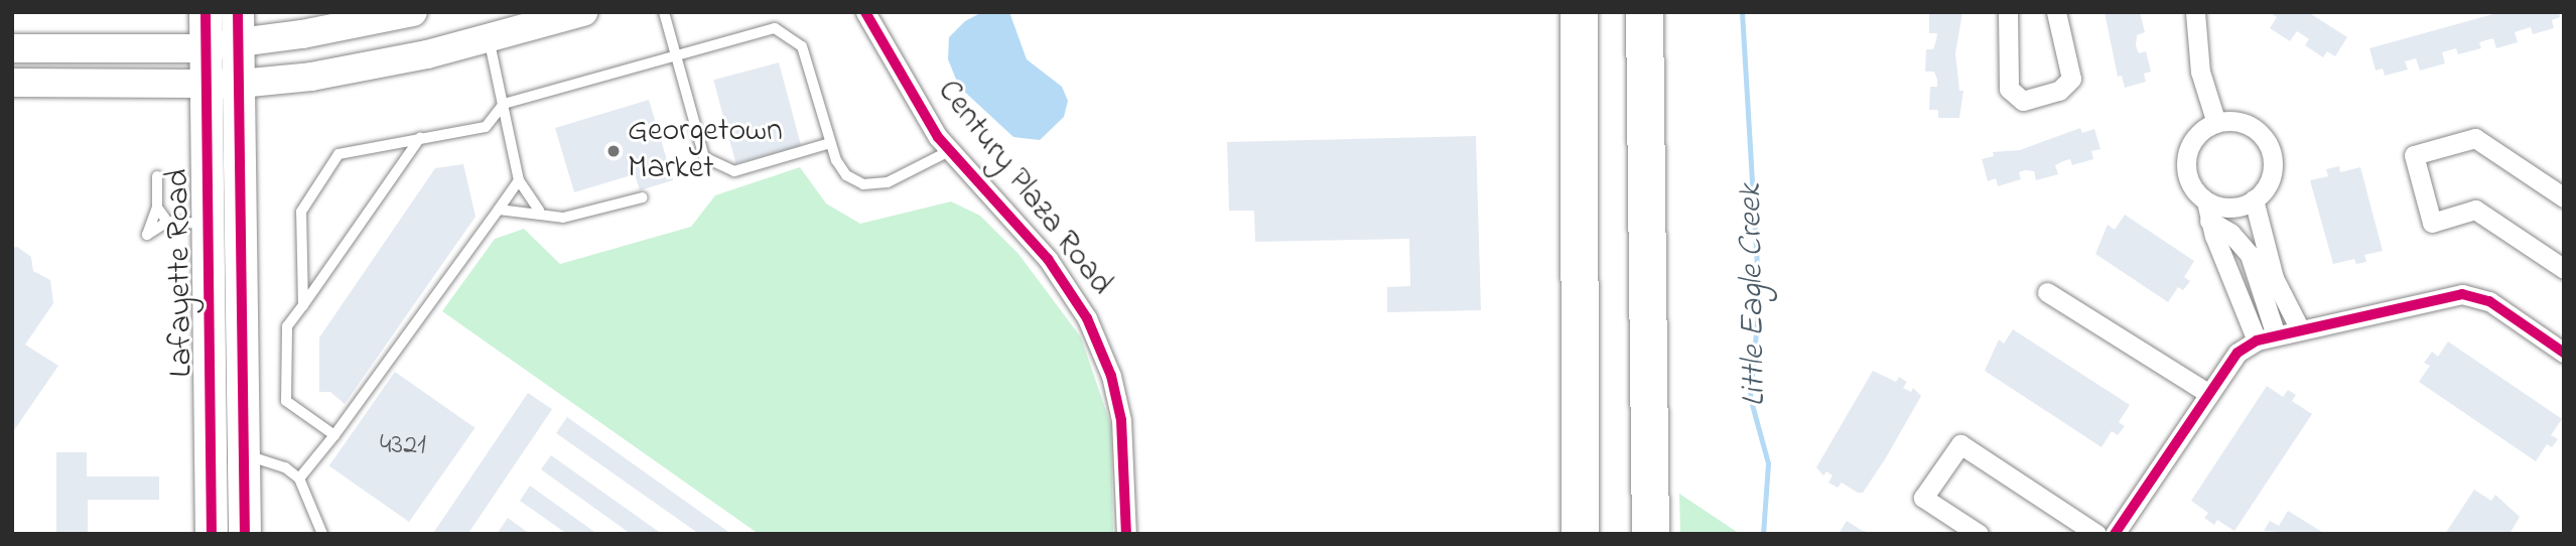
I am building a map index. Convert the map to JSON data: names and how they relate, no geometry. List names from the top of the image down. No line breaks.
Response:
{"streets":{"main road":["Lafayette Road"],"street":["Century Plaza Road"]},"water":["Little Eagle Creek"],"places":["Georgetown Market"],"house_numbers":["4321"]}
